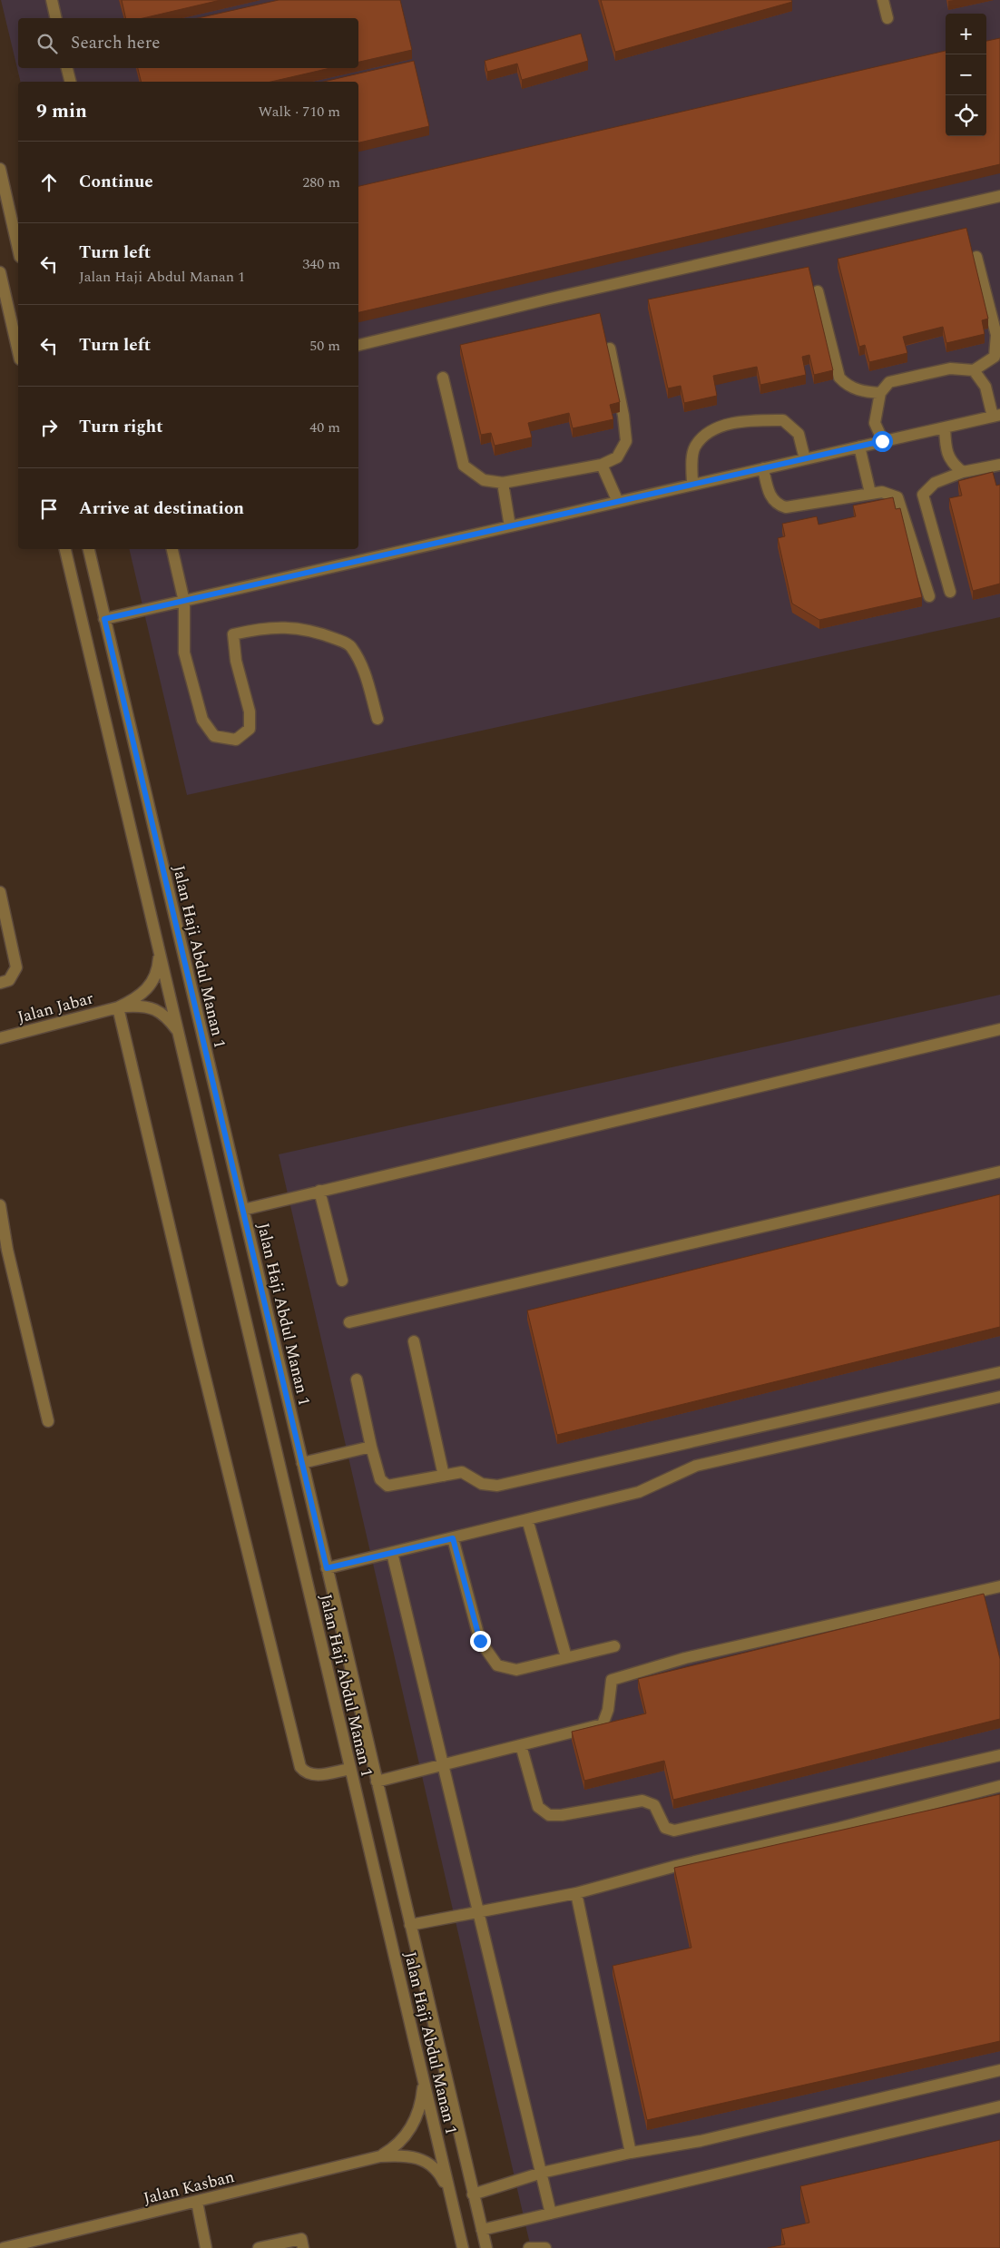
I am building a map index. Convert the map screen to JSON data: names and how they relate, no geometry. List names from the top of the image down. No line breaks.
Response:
{"streets":{"street":["Jalan Haji Abdul Manan 1","Jalan Jabar","Jalan Kasban"]},"page":{"map_buttons":["+","−"],"search":"Search here","heading":["9 min","Walk · 710 m"],"list":[["Continue","280 m"],["Turn left","Jalan Haji Abdul Manan 1","340 m"],["Turn left","50 m"],["Turn right","40 m"],"Arrive at destination"]}}
